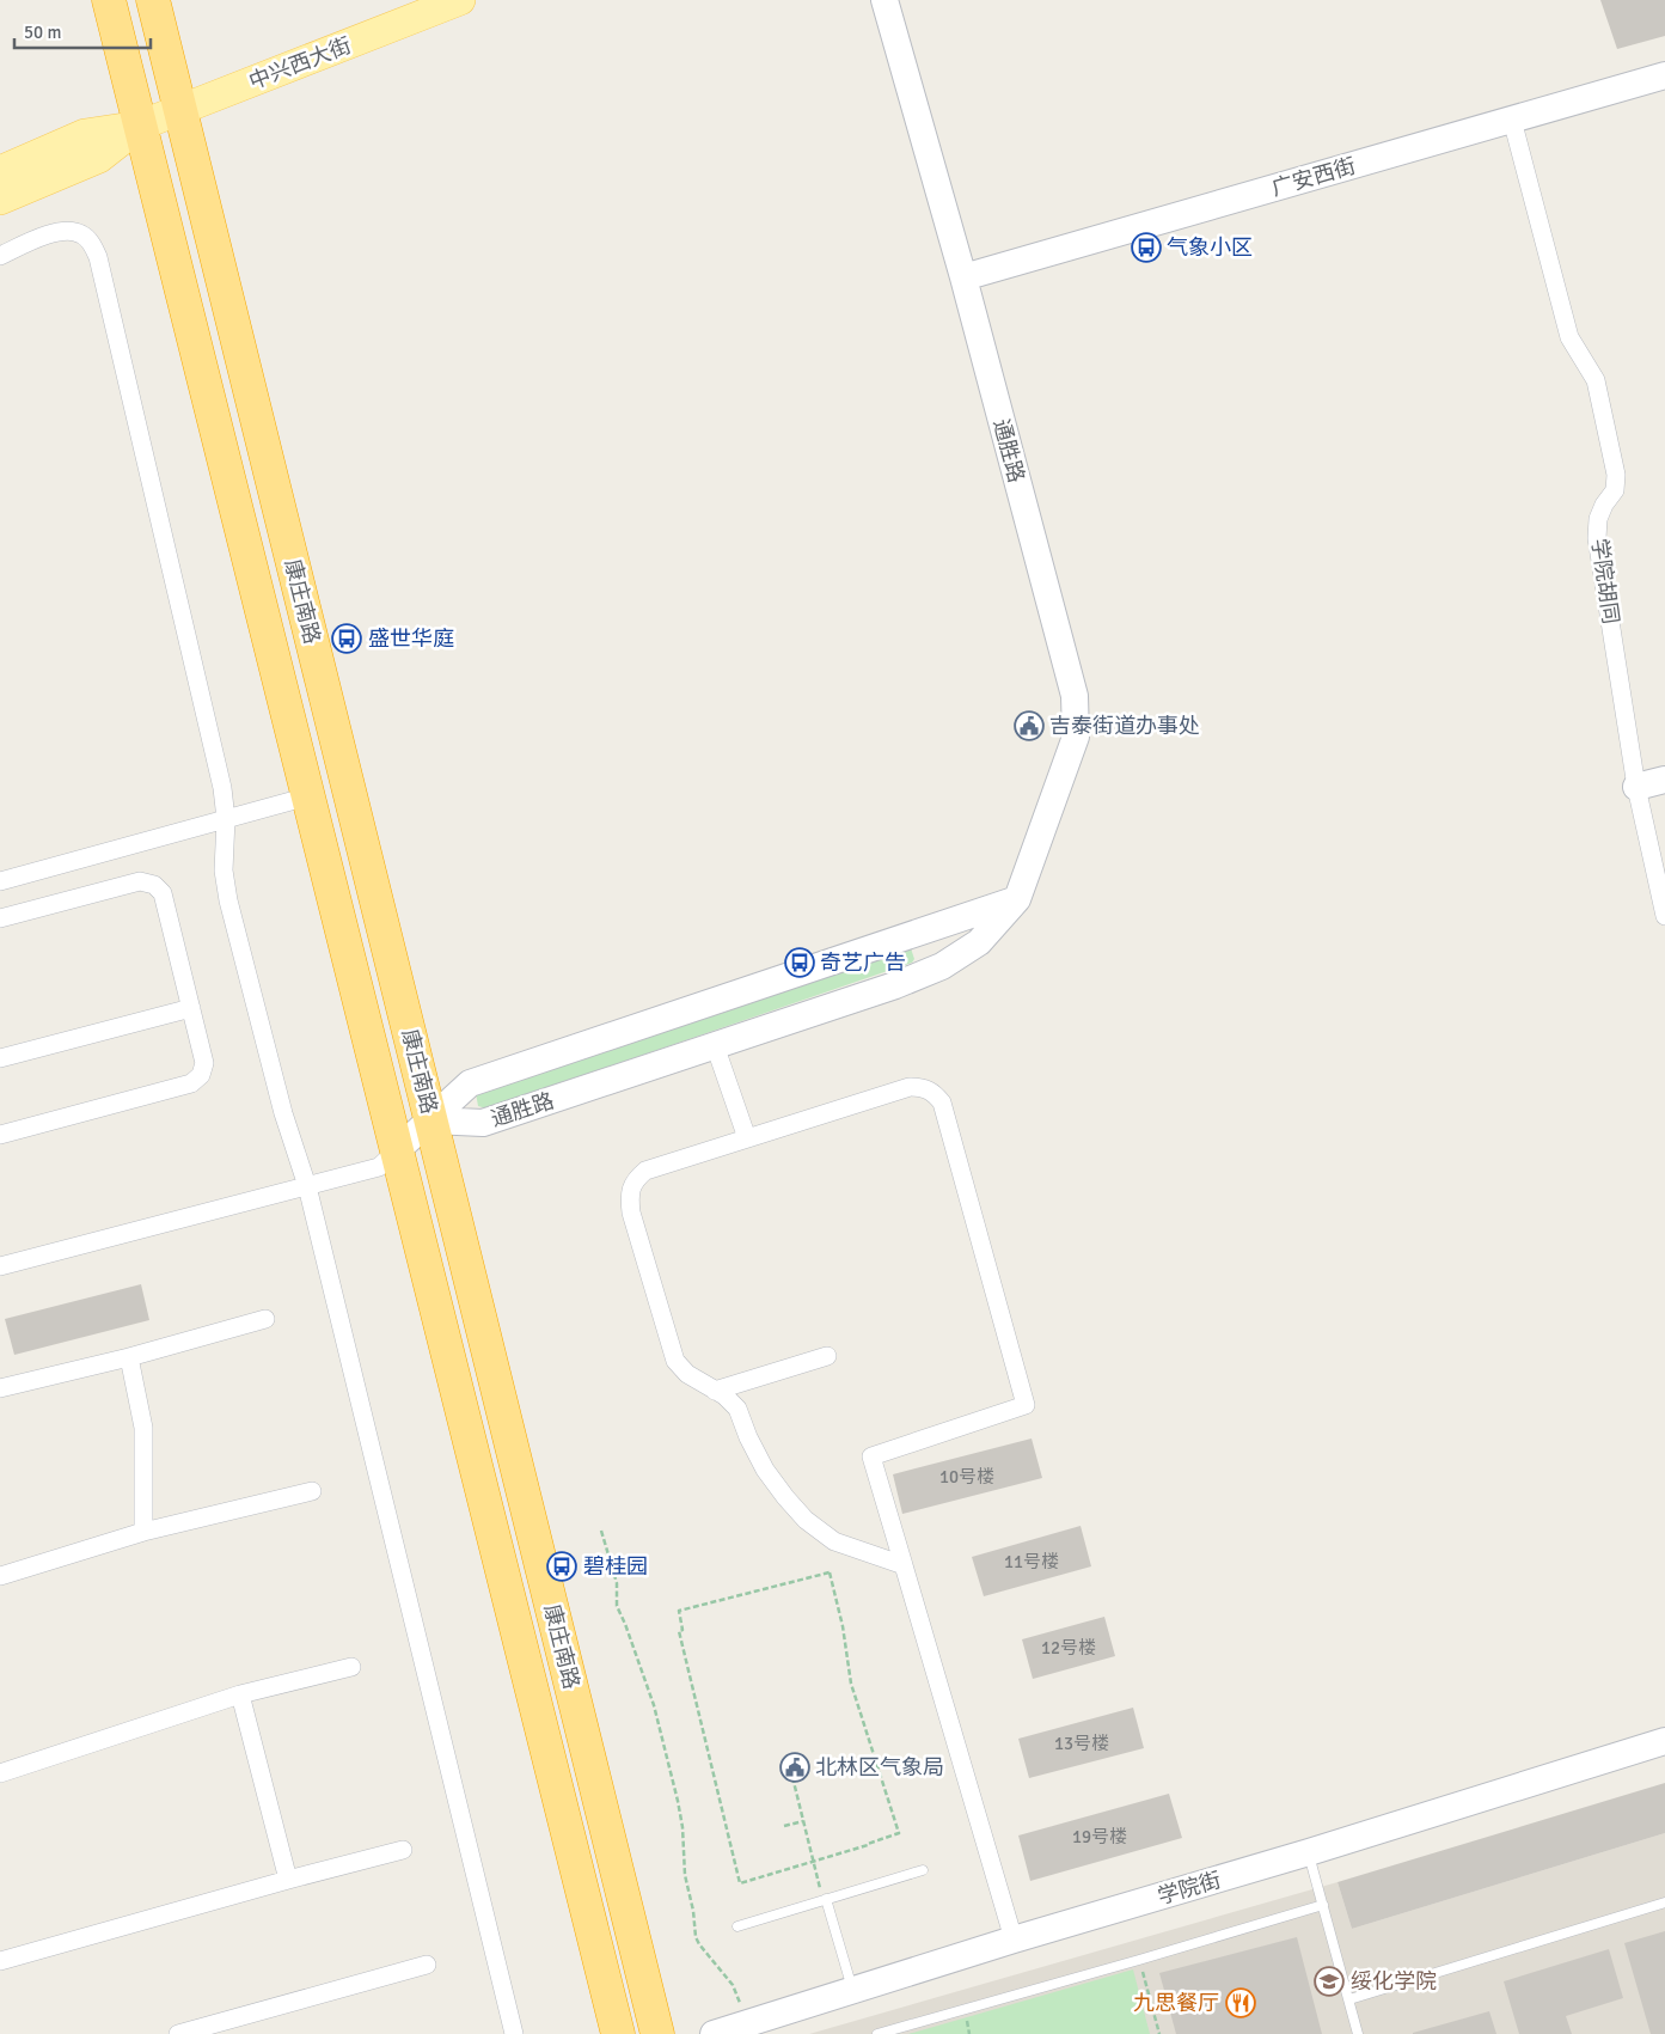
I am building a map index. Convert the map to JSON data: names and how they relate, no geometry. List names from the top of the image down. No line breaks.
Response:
{"streets":{"highway":["康庄南路"],"main road":["中兴西大街"],"street":["广安西街","通胜路","学院胡同","学院街"]},"crossings":[["中兴西大街","康庄南路"],["广安西街","通胜路"],["广安西街","学院胡同"],["通胜路","康庄南路"]],"places":{"bus stop":["气象小区","盛世华庭","奇艺广告","碧桂园"],"public building":["吉泰街道办事处","北林区气象局"],"school or university":["绥化学院"],"restaurant":["九思餐厅"]},"house_numbers":["10号楼","11号楼","12号楼","13号楼","19号楼"],"scale_bar":"50 m"}
